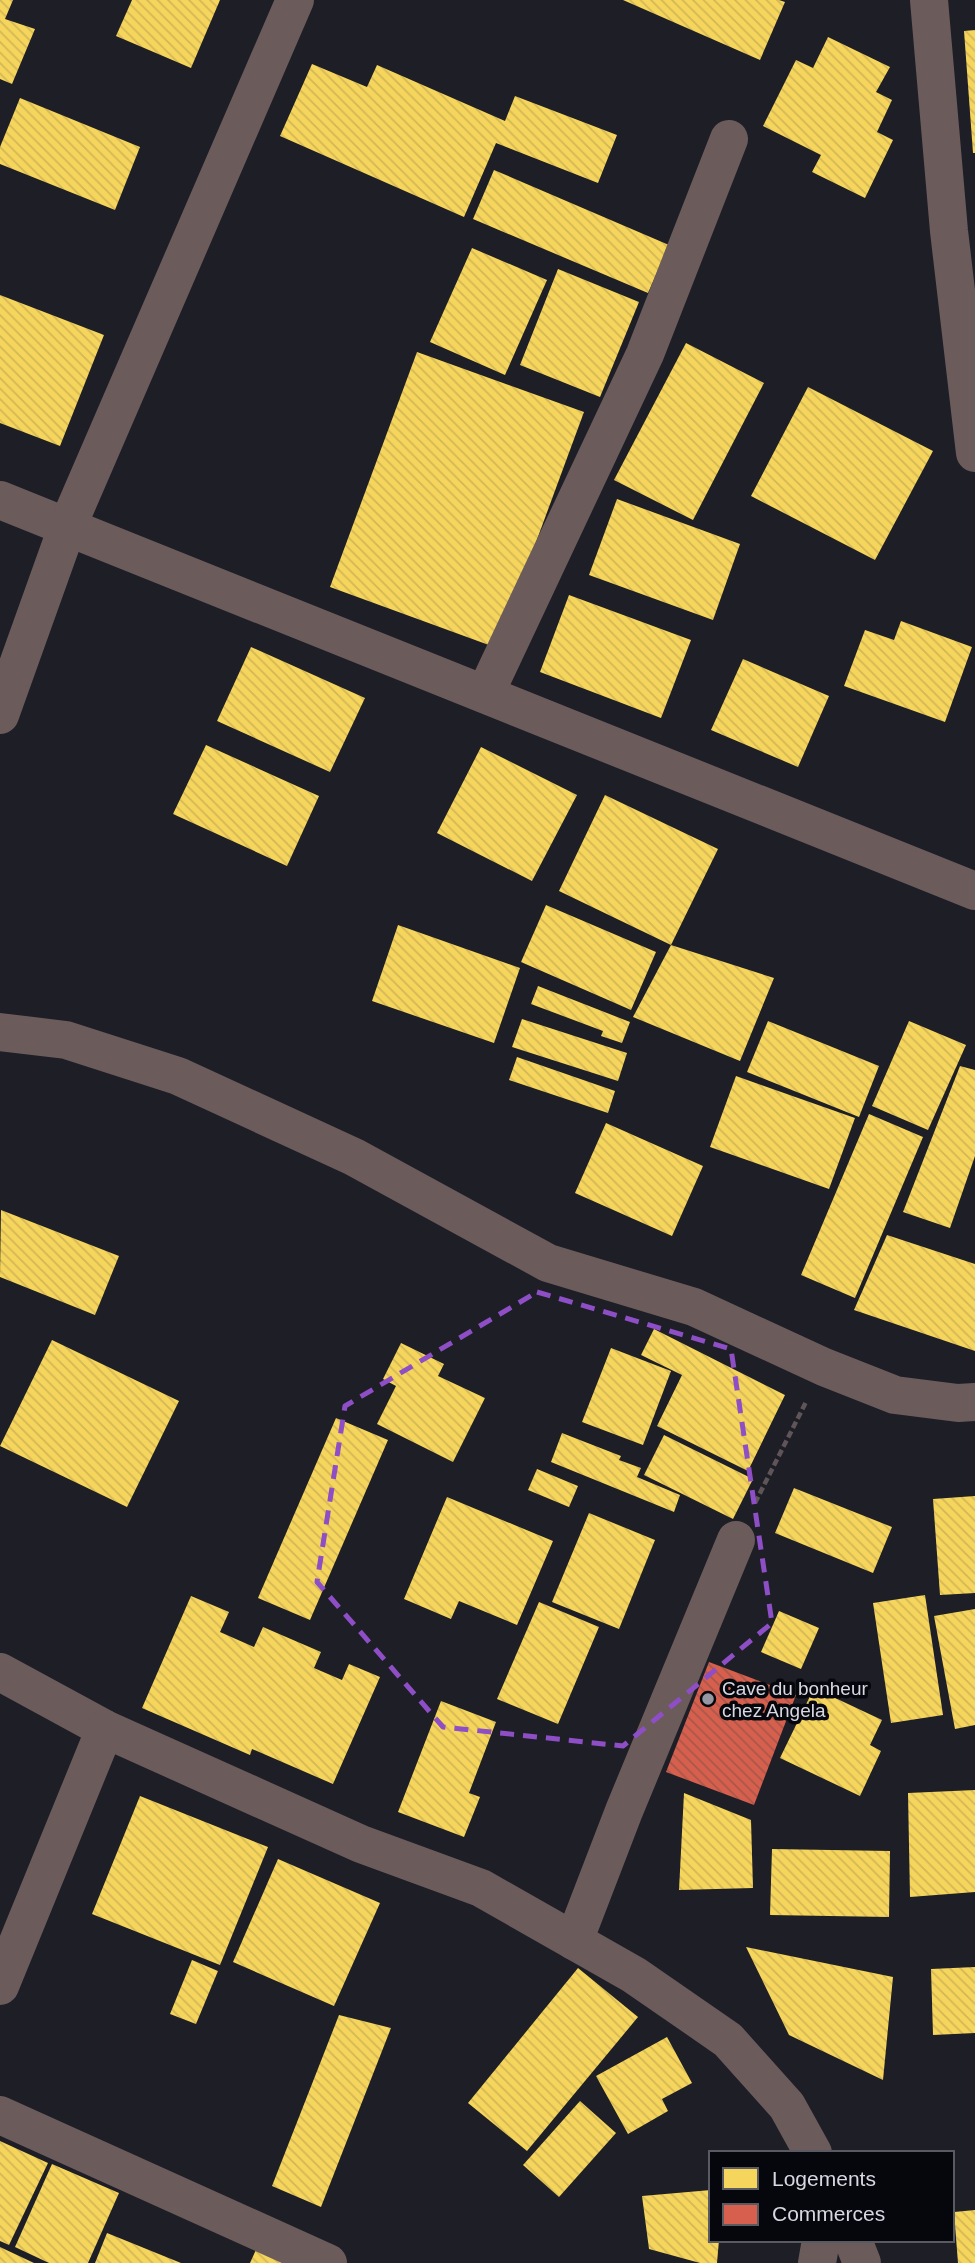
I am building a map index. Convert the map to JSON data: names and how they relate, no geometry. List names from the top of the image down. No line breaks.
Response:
{"places":["Cave du bonheur chez Angela"],"legend":["Logements","Commerces"]}
